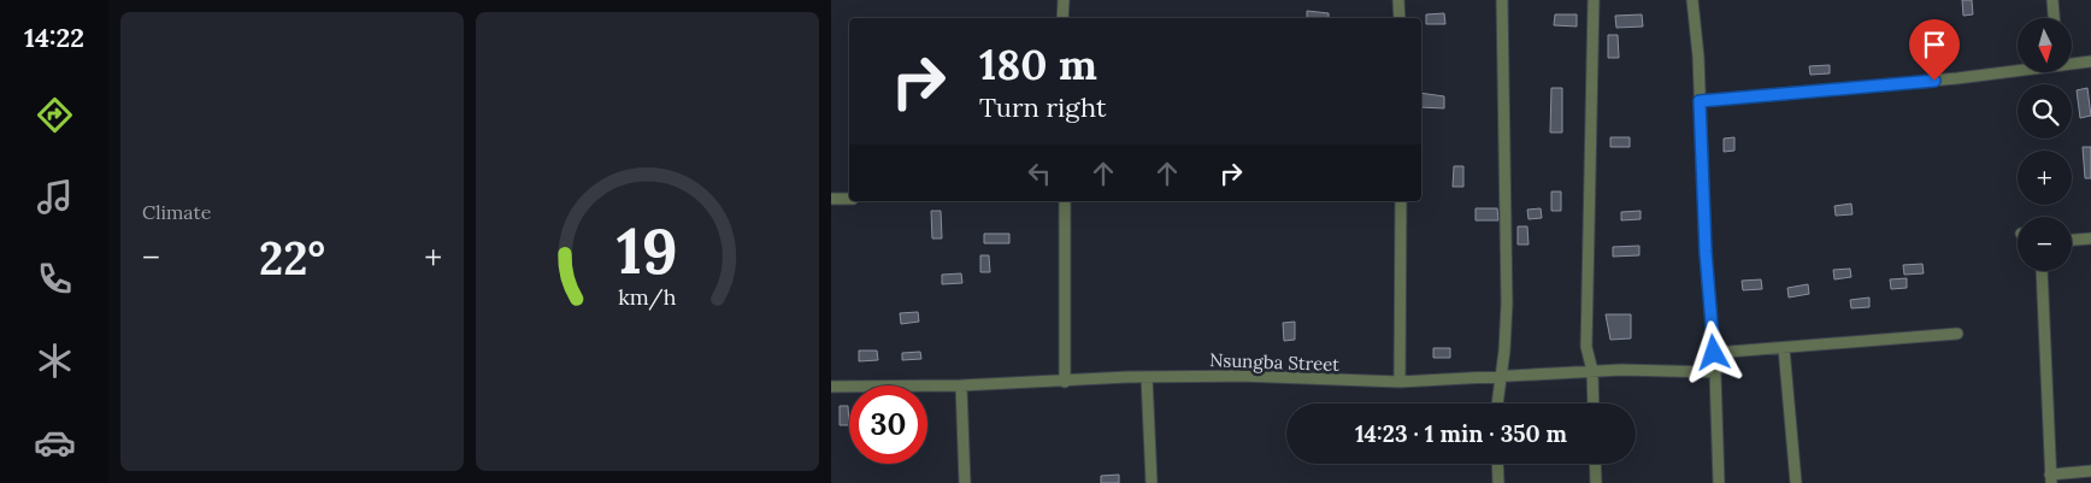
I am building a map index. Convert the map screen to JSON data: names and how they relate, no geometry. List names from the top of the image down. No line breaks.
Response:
{"streets":{"street":["Nsungba Street"]},"north":"bottom","page":{"tabs":"14:22","tile":"Climate","map_buttons":["+","−"],"turn":["180 m","Turn right"],"heat":["−","22°","+"],"limit":"30","trip":"14:23 · 1 min · 350 m","gauge":["19","km/h"]}}
